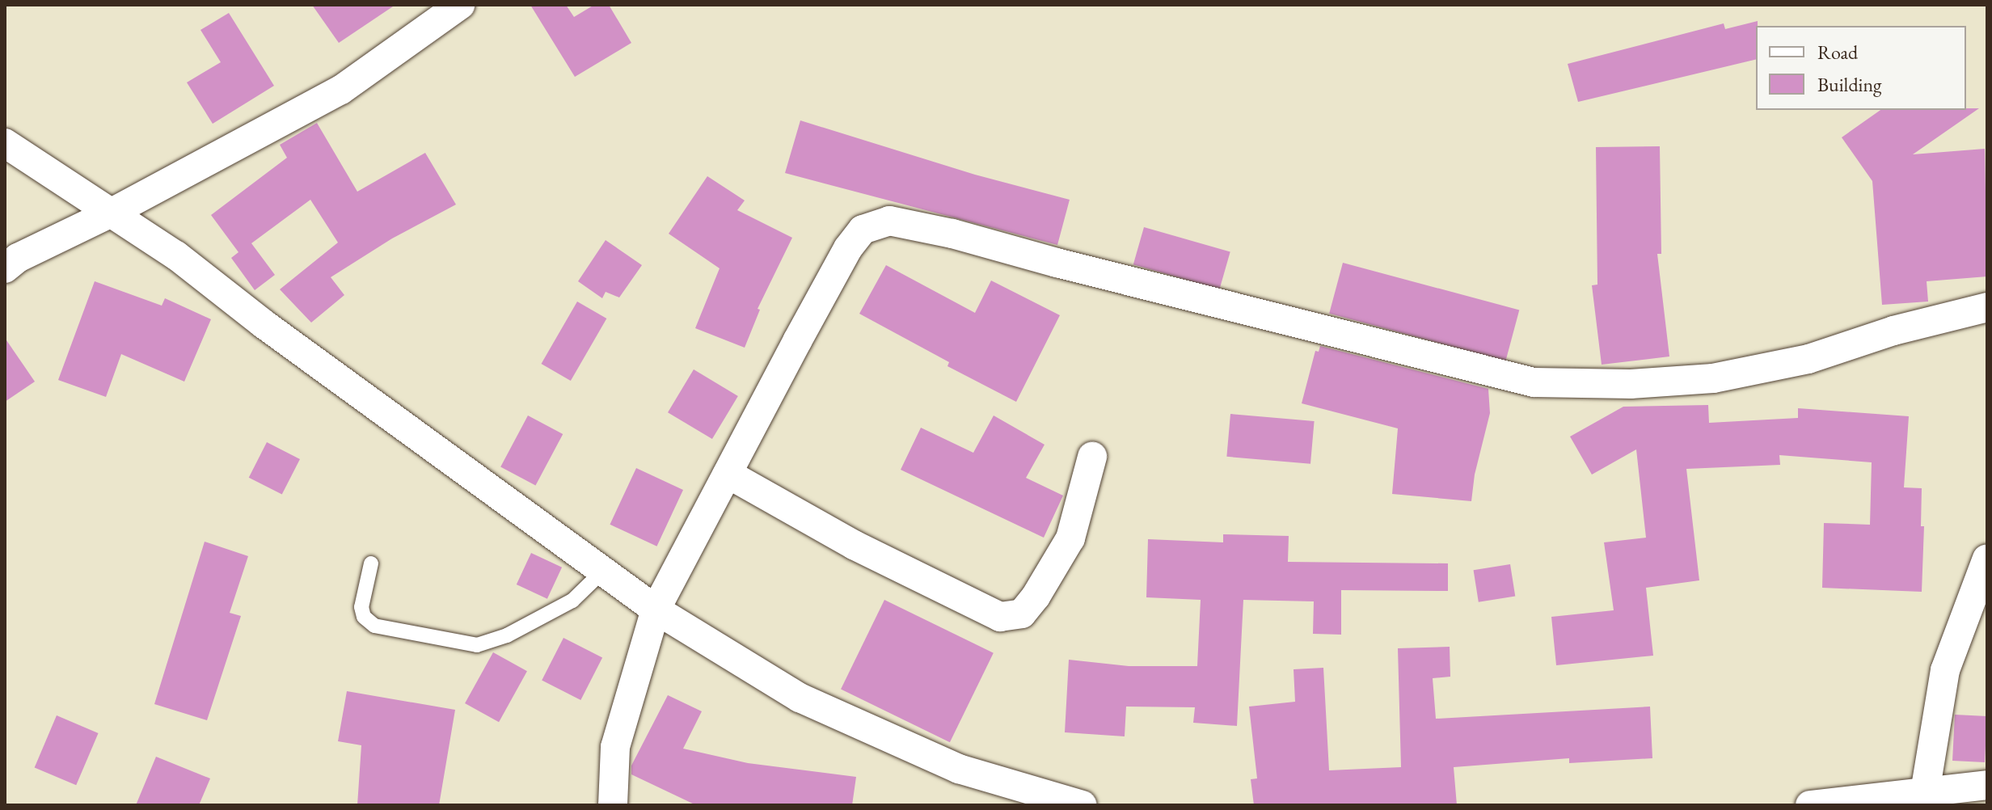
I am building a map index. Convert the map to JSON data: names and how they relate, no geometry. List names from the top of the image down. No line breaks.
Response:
{"legend":["Road","Building"]}
